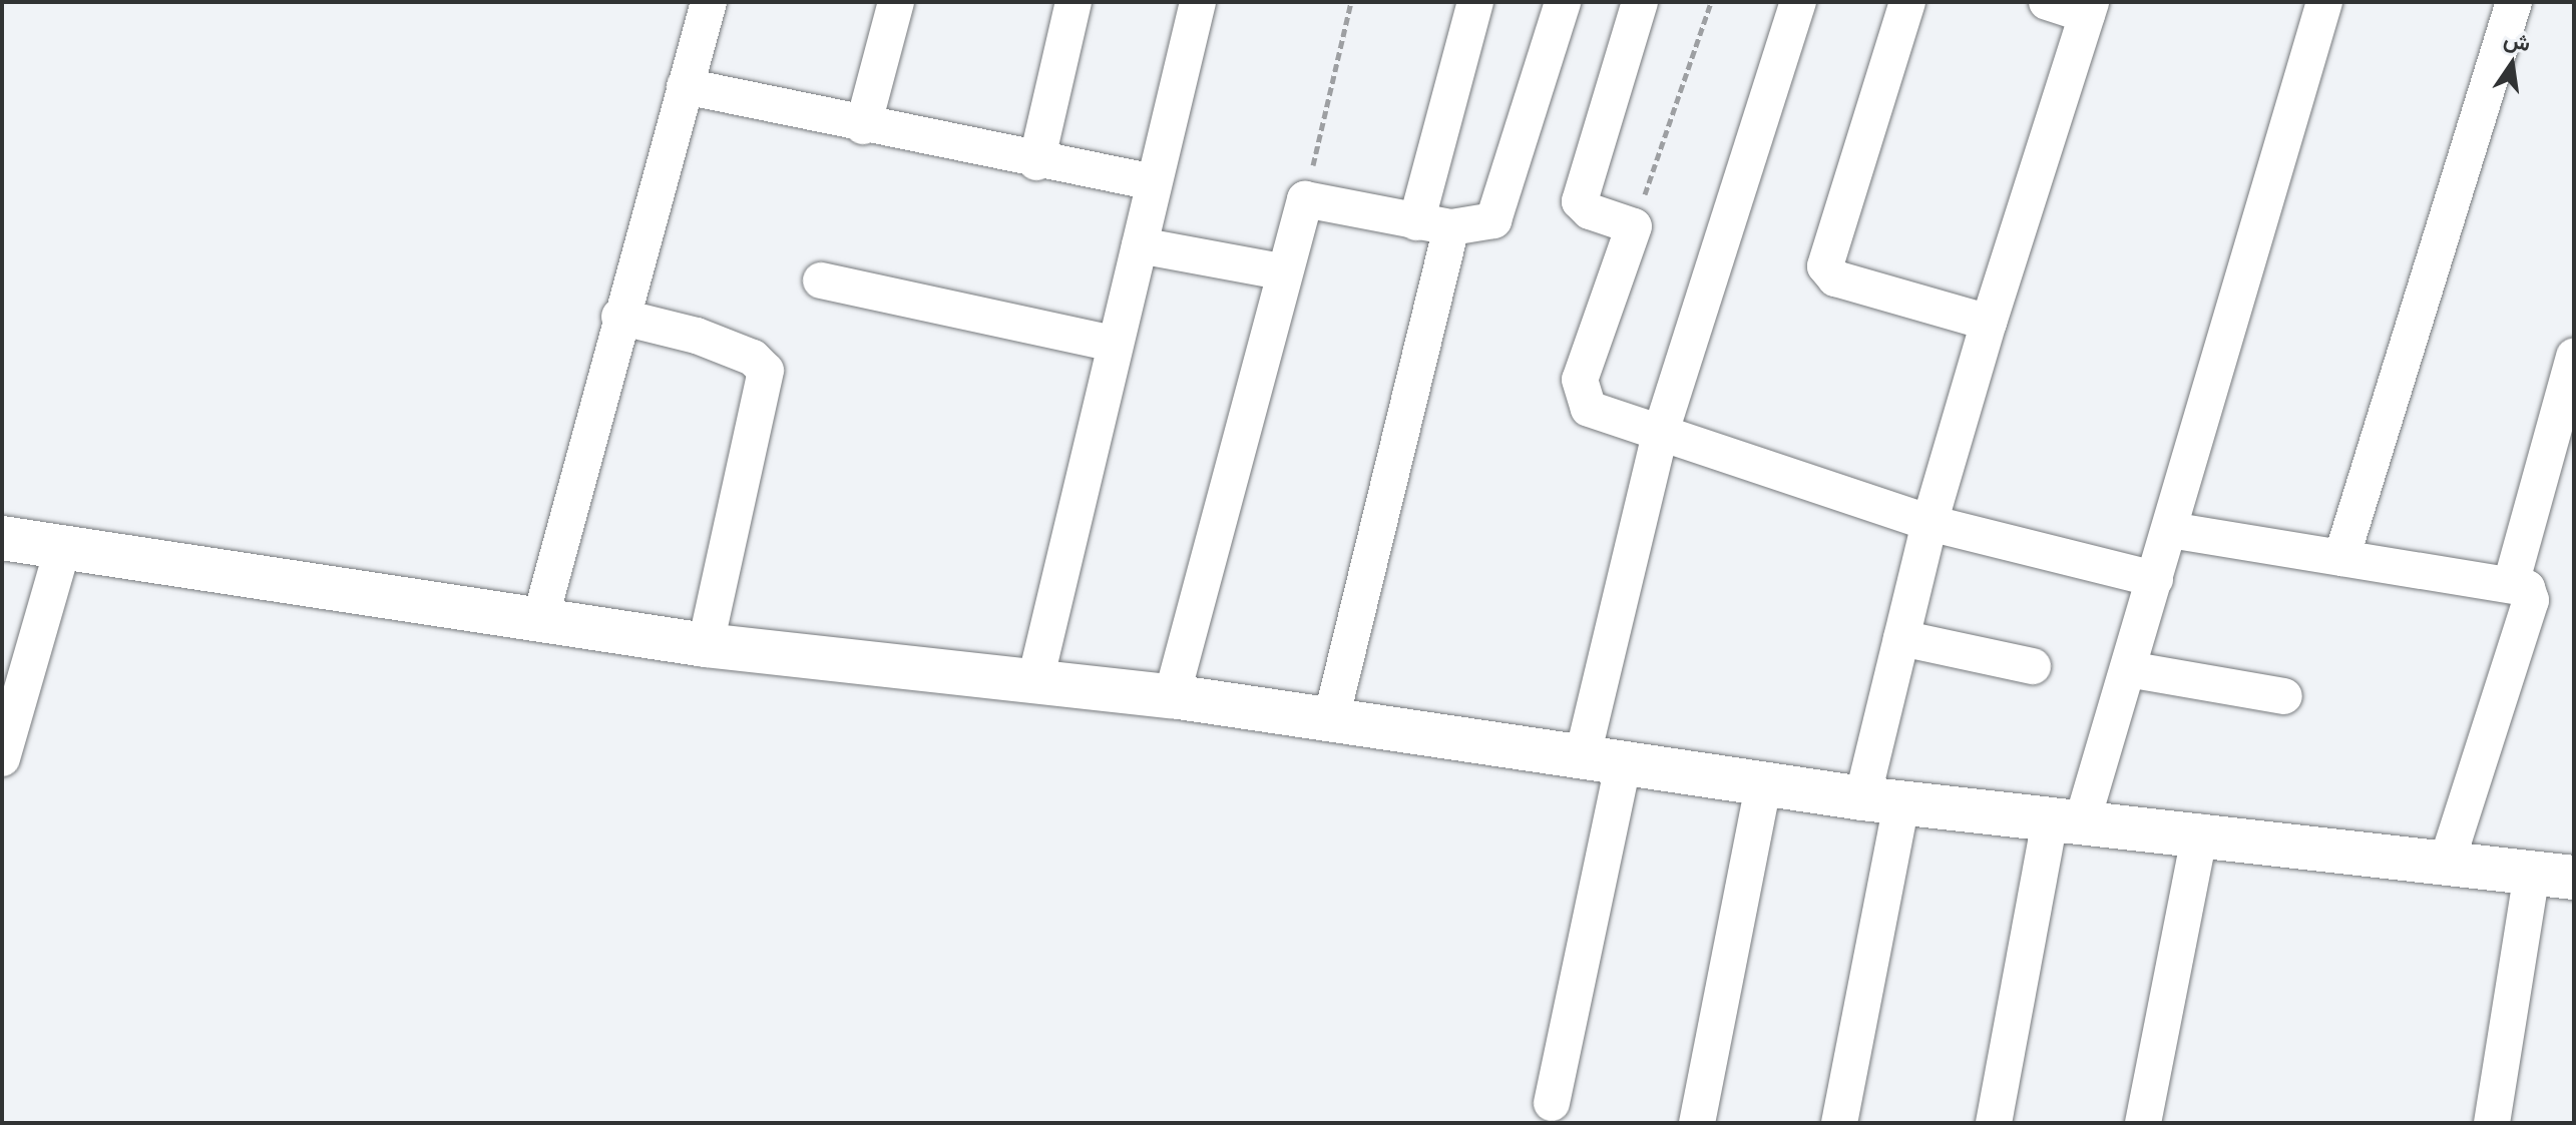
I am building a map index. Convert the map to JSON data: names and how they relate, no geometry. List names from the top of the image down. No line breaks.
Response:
{"north":"top"}
